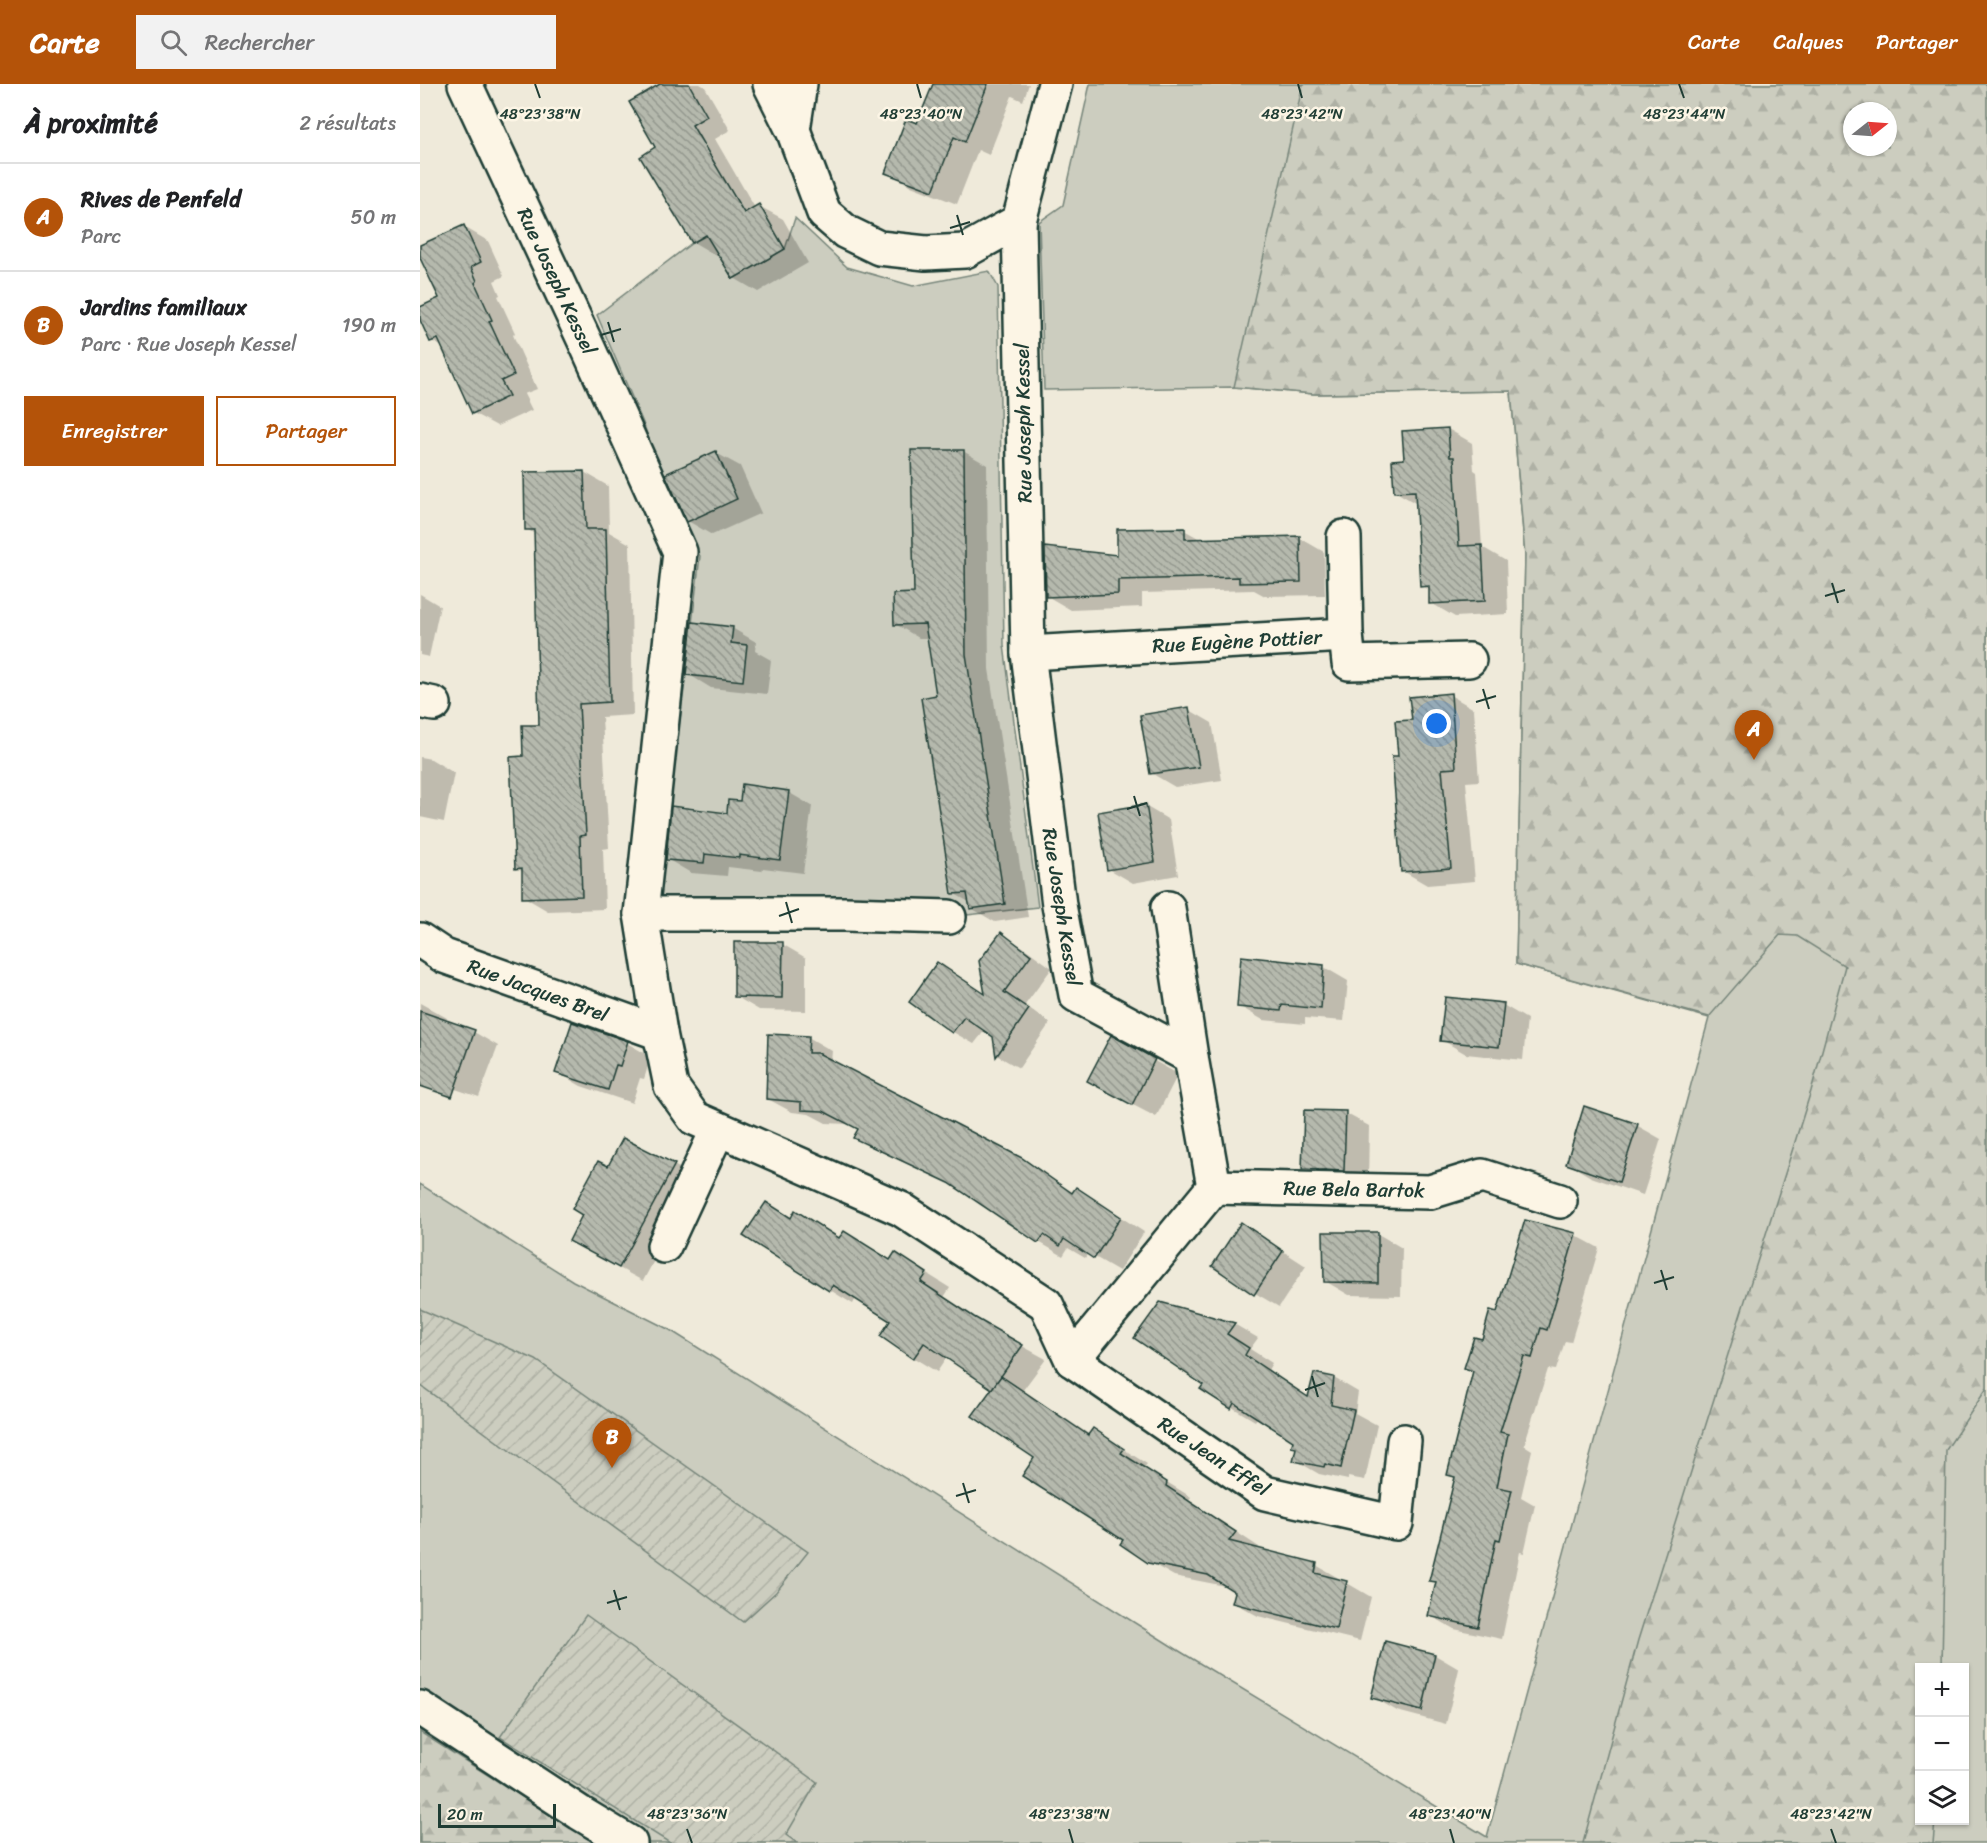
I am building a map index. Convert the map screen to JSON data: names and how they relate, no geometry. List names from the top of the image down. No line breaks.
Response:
{"streets":{"street":["Rue Joseph Kessel","Rue Eugène Pottier","Rue Jacques Brel","Rue Bela Bartok","Rue Jean Effel"]},"crossings":[["Rue Joseph Kessel","Rue Eugène Pottier"],["Rue Joseph Kessel","Rue Jacques Brel"],["Rue Joseph Kessel","Rue Jean Effel"]],"scale_bar":"20 m","north":"right","page":{"header":"Carte","search":"Rechercher","nav":["Carte","Calques","Partager"],"heading":["À proximité","2 résultats"],"list":[{"mark":"A","name":"Rives de Penfeld","note":"Parc","value":"50 m"},{"mark":"B","name":"Jardins familiaux","note":"Parc · Rue Joseph Kessel","value":"190 m"}],"buttons":["Enregistrer","Partager"],"pins":["A","B"],"map_buttons":["+","−"],"scale":"20 m"},"coordinates":["48°23'38\"N","48°23'40\"N","48°23'42\"N","48°23'44\"N","48°23'36\"N"]}
